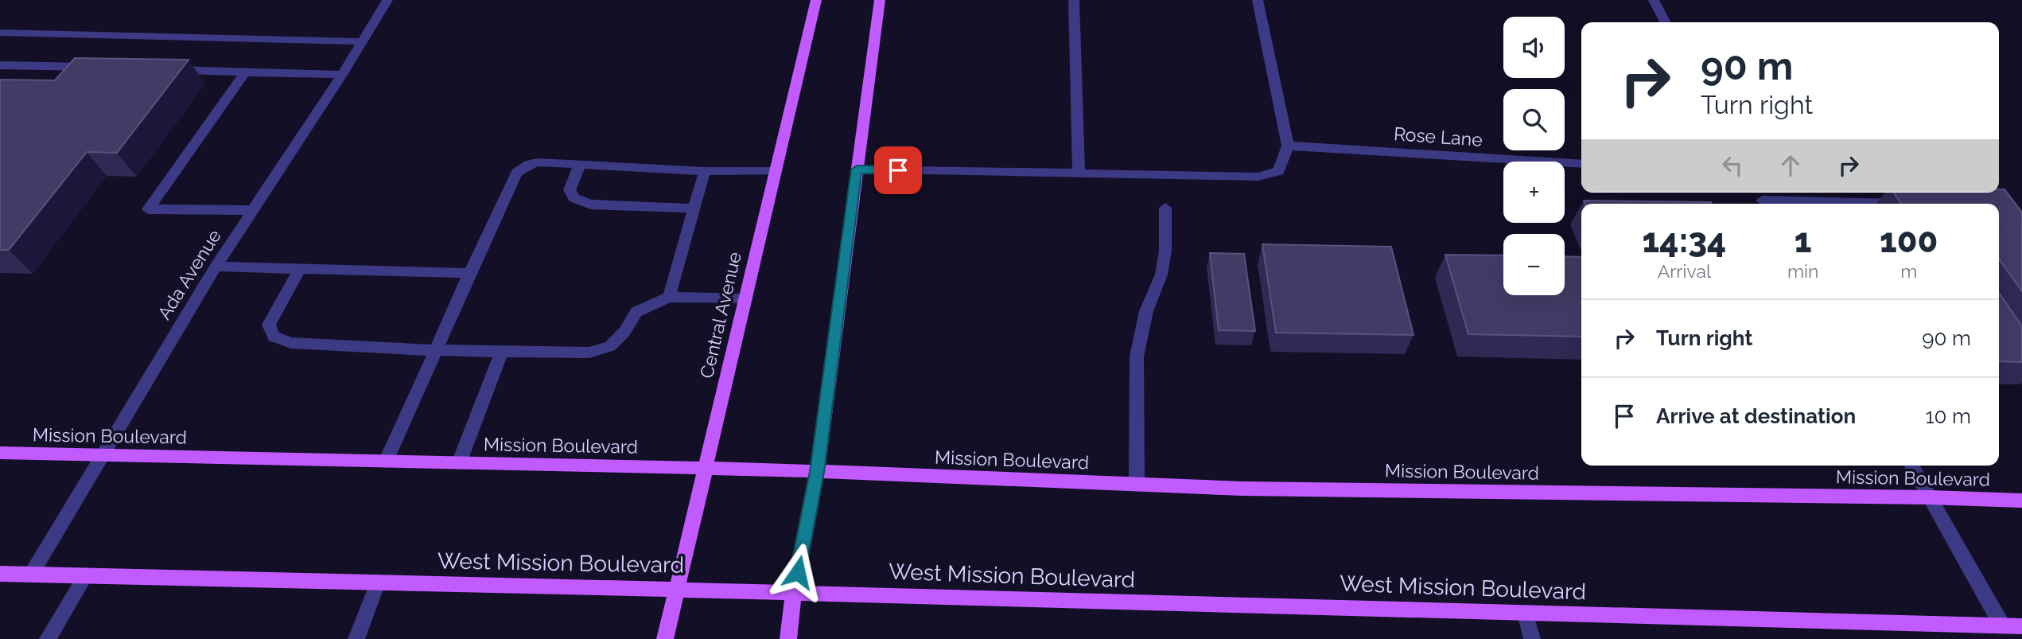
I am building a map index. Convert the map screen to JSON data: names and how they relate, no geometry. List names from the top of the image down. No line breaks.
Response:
{"streets":{"main road":["Central Avenue","Mission Boulevard","West Mission Boulevard"],"street":["Rose Lane","Ada Avenue"]},"crossings":[["Ada Avenue","Mission Boulevard"],["Ada Avenue","West Mission Boulevard"],["Central Avenue","Mission Boulevard"],["Central Avenue","West Mission Boulevard"]],"page":{"map_buttons":["+","−"],"turn":["90 m","Turn right"],"eta":["14:34","Arrival","1","min","100","m"],"list":[{"name":"Turn right","value":"90 m"},{"name":"Arrive at destination","value":"10 m"}]}}
